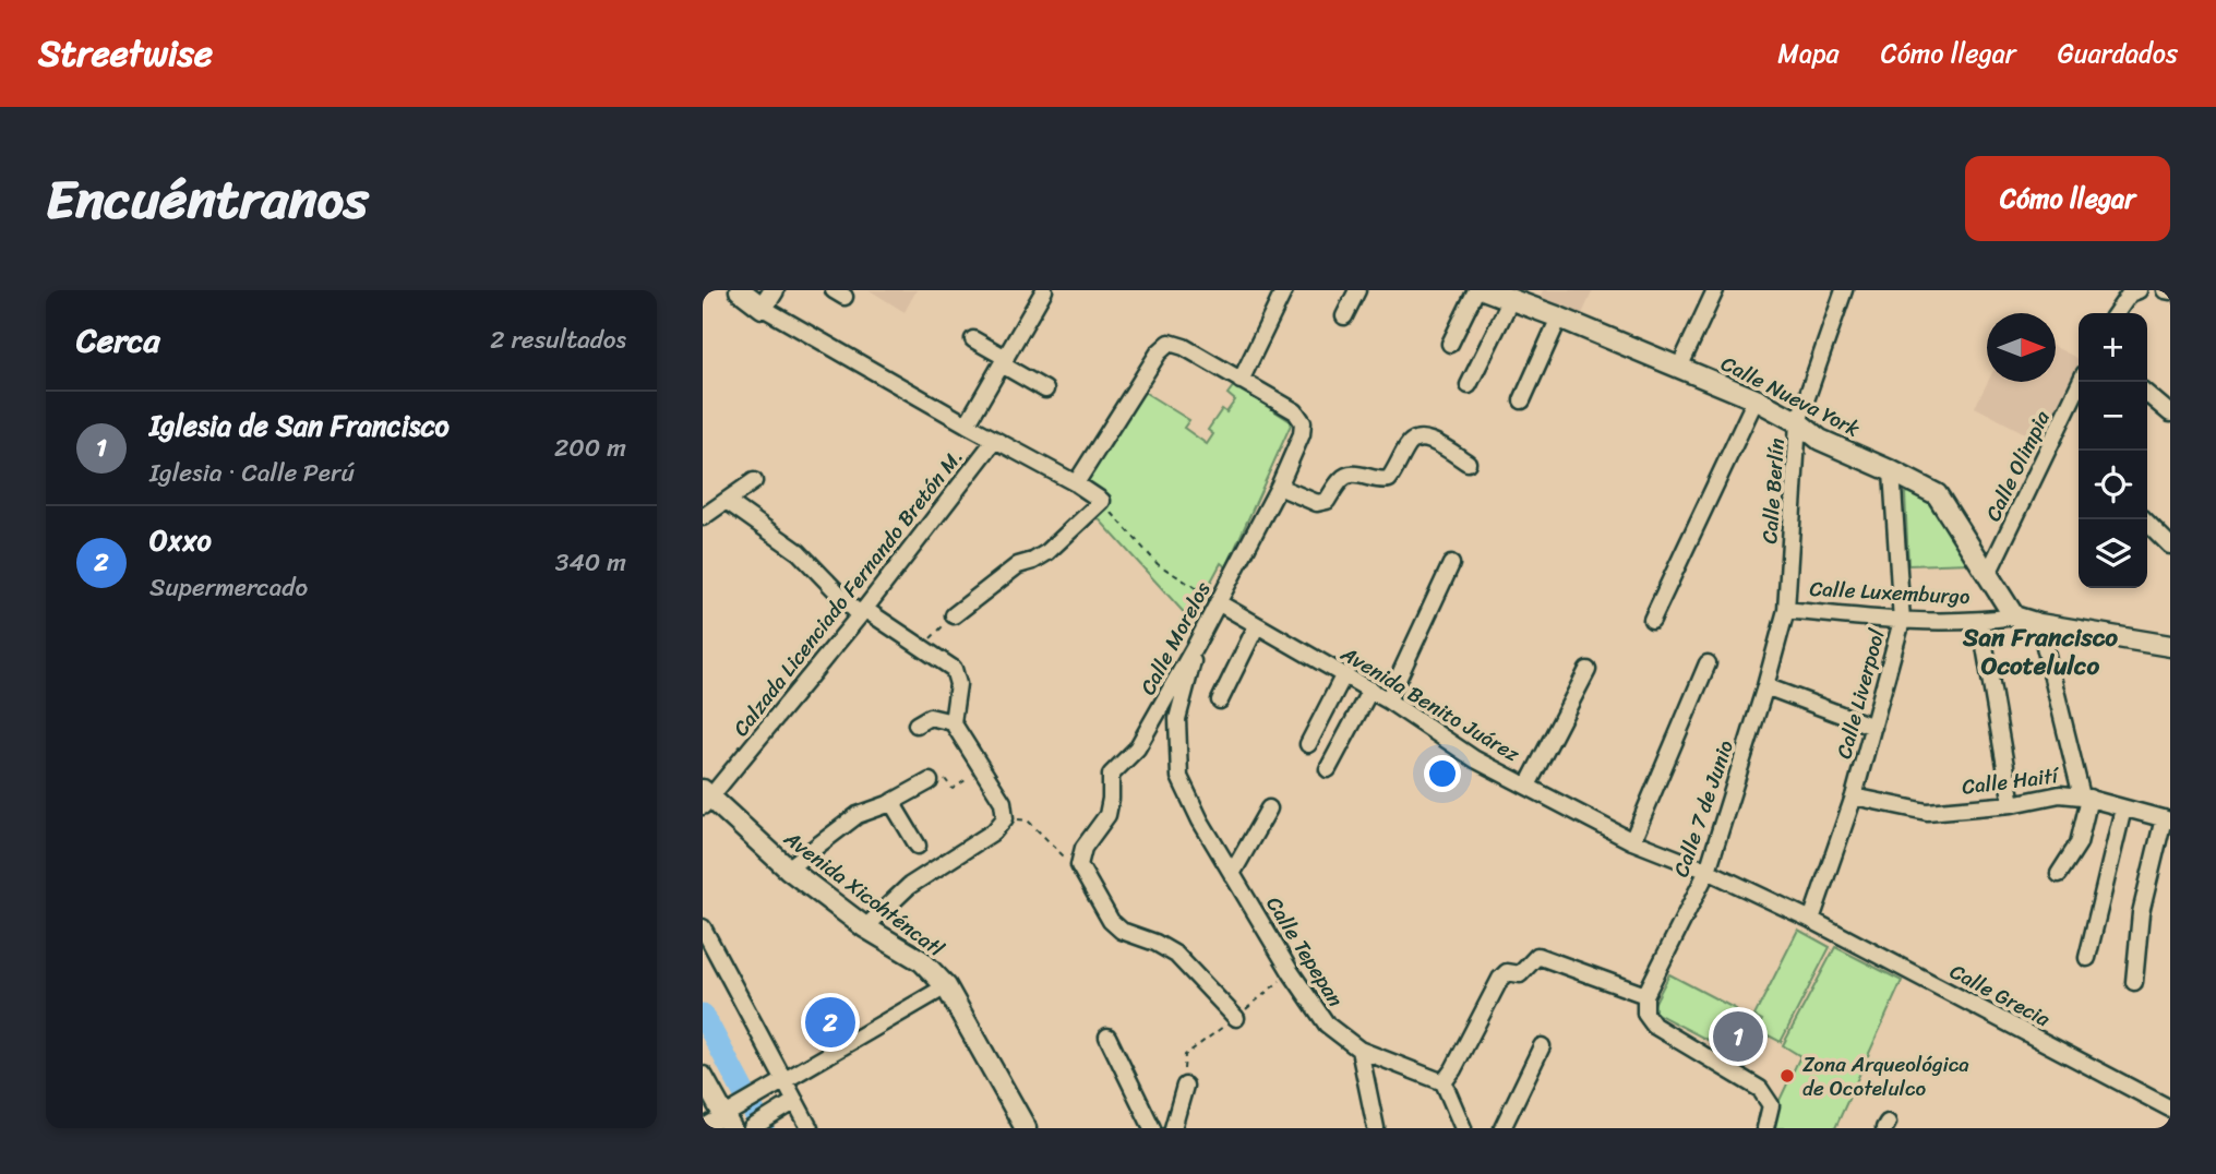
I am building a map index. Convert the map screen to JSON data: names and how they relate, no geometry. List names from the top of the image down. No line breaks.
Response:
{"streets":{"street":["Calle Nueva York","Calle Olimpia","Calle Berlín","Calzada Licenciado Fernando Bretón M.","Calle Luxemburgo","Calle Morelos","Calle Liverpool","Avenida Benito Juárez","Calle Haití","Calle 7 de Junio","Avenida Xicohténcatl","Calle Tepepan","Calle Grecia"]},"crossings":[["Calle Nueva York","Calle Olimpia"],["Calle Nueva York","Calle Berlín"],["Calle Nueva York","Calle Luxemburgo"],["Calle Nueva York","Calle Liverpool"],["Calle Berlín","Calle Luxemburgo"],["Calle Berlín","Calle 7 de Junio"],["Calzada Licenciado Fernando Bretón M.","Avenida Xicohténcatl"],["Calle Luxemburgo","Calle Liverpool"],["Calle Luxemburgo","Calle 7 de Junio"],["Calle Morelos","Avenida Benito Juárez"],["Calle Morelos","Calle Tepepan"],["Calle Liverpool","Calle Haití"],["Calle Liverpool","Calle Grecia"],["Avenida Benito Juárez","Calle 7 de Junio"],["Avenida Benito Juárez","Calle Grecia"],["Calle 7 de Junio","Calle Grecia"]],"districts":["San Francisco Ocotelulco"],"places":["Zona Arqueológica de Ocotelulco"],"north":"right","page":{"header":"Streetwise","nav":["Mapa","Cómo llegar","Guardados"],"title":"Encuéntranos","buttons":"Cómo llegar","heading":["Cerca","2 resultados"],"map_buttons":["+","−"],"list":[{"mark":"1","name":"Iglesia de San Francisco","note":"Iglesia · Calle Perú","value":"200 m"},{"mark":"2","name":"Oxxo","note":"Supermercado","value":"340 m"}],"pins":["2","1"]}}
